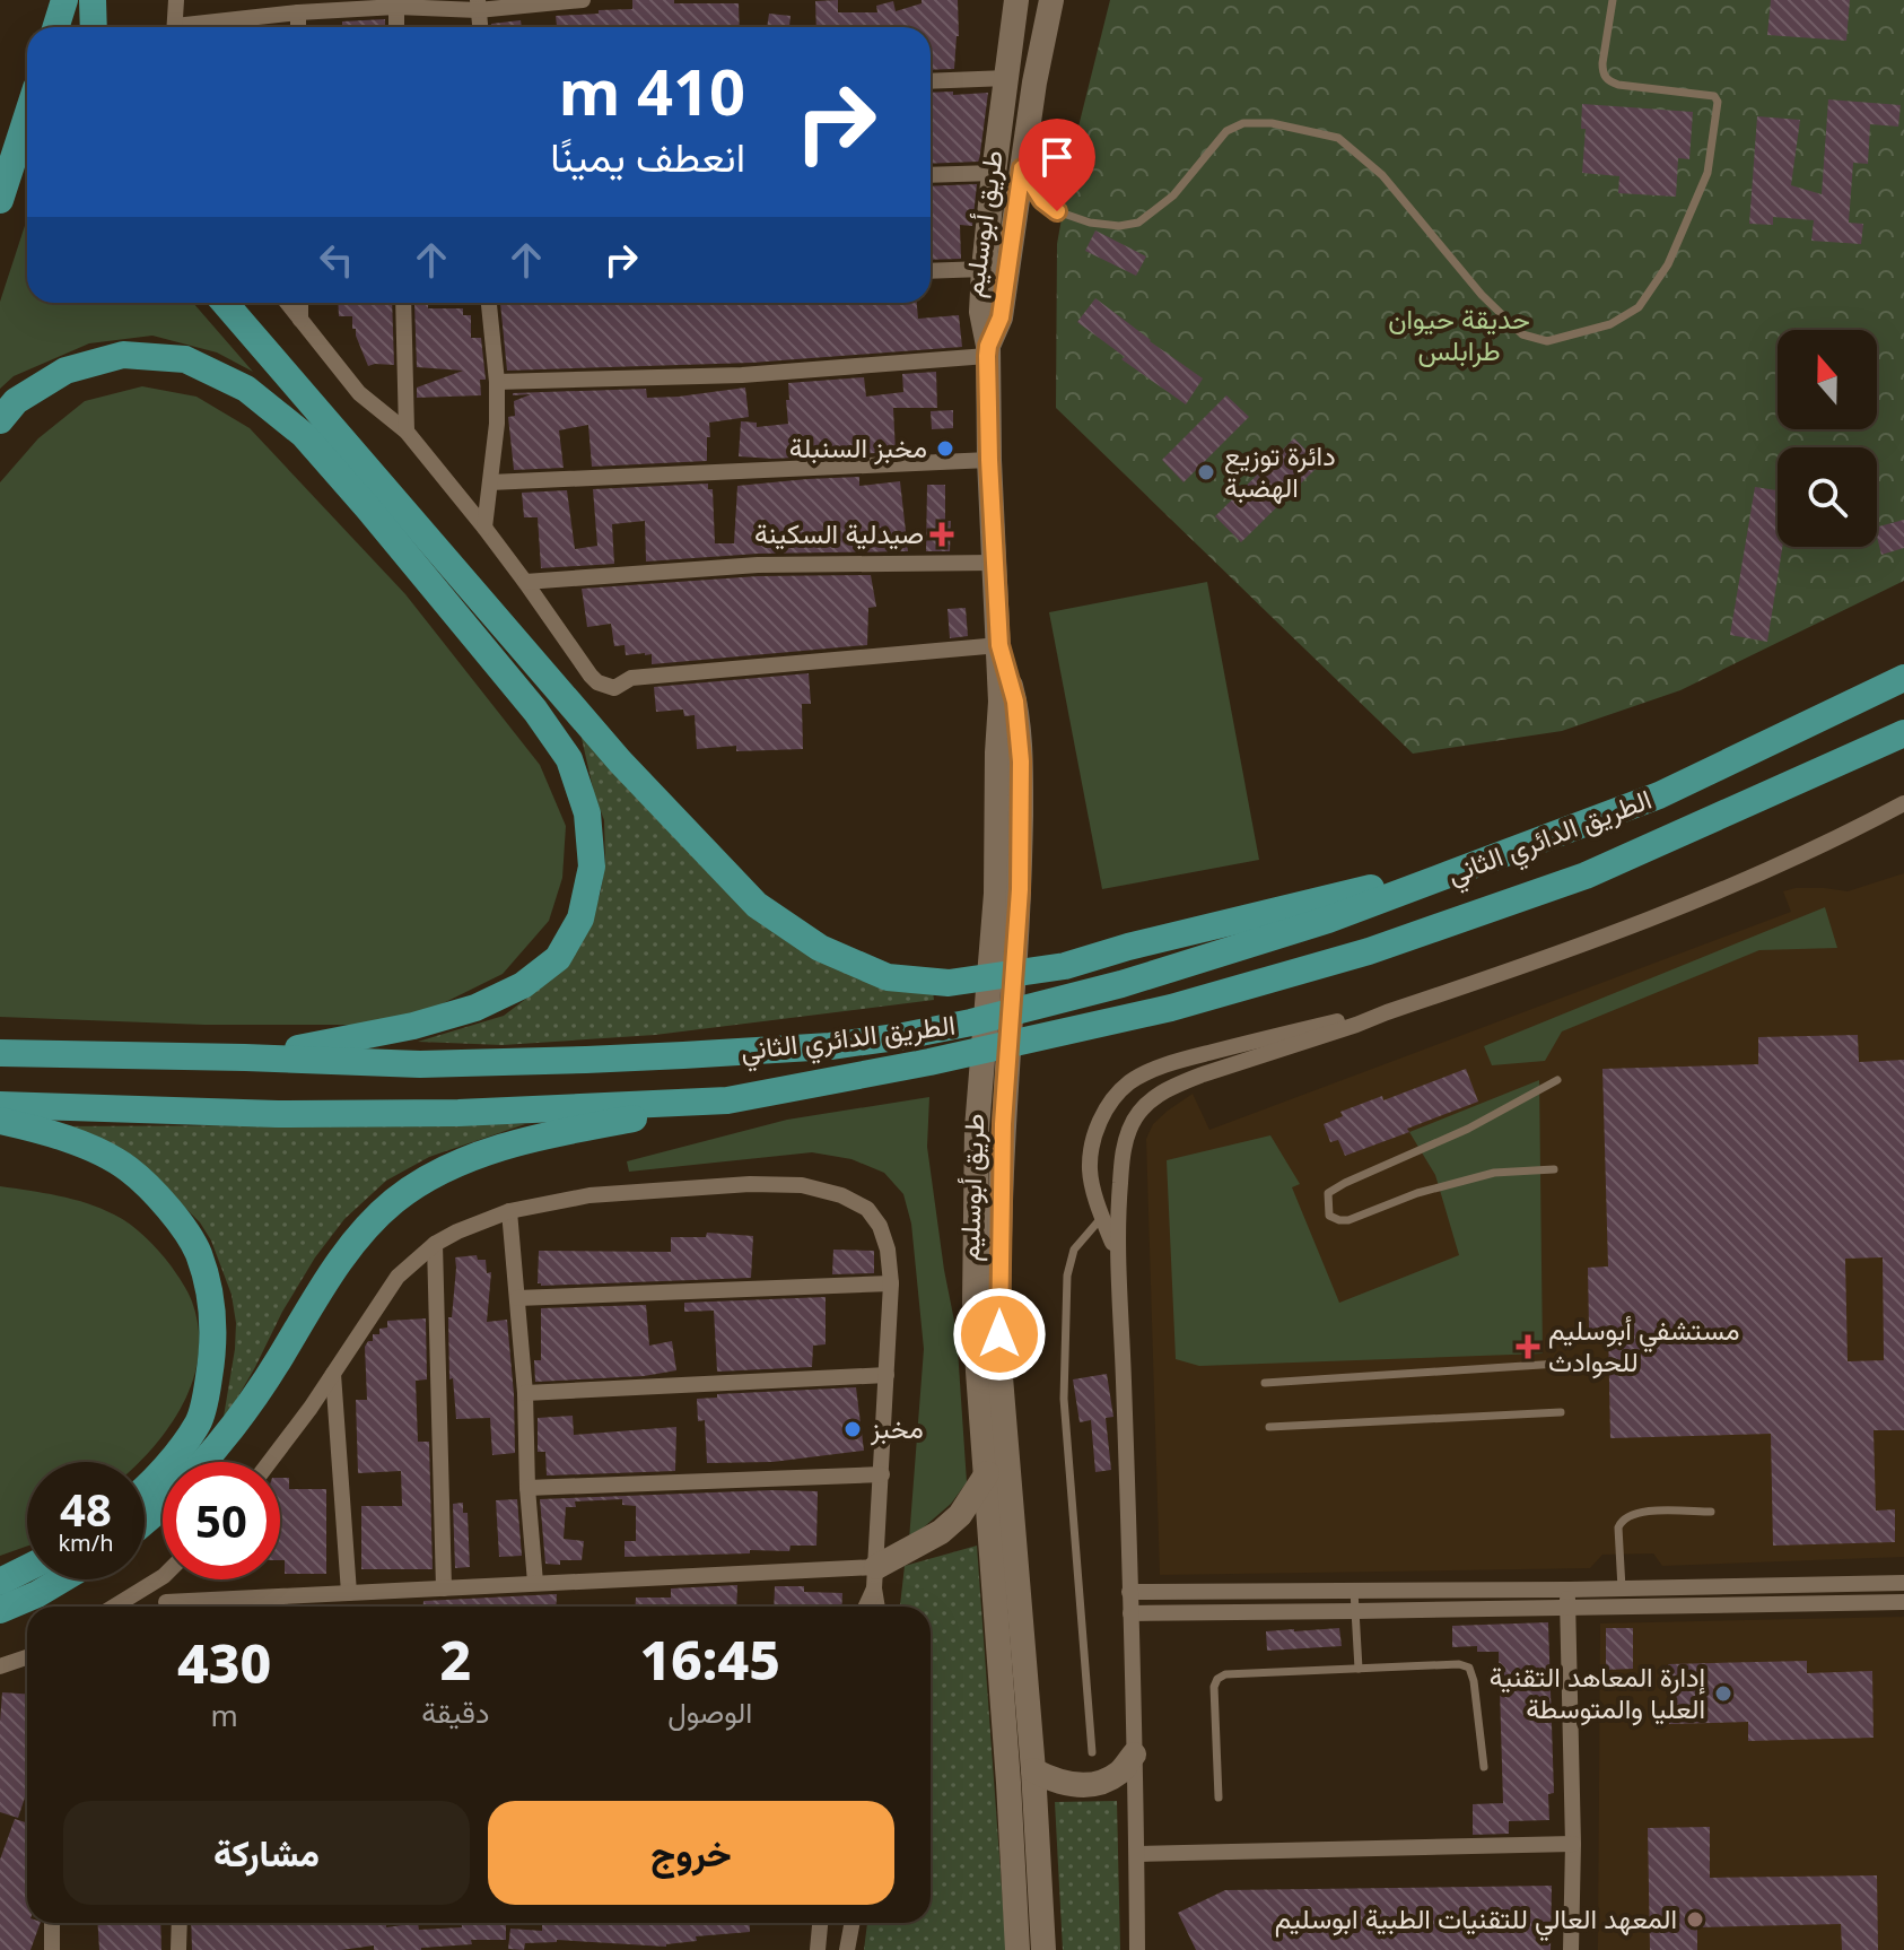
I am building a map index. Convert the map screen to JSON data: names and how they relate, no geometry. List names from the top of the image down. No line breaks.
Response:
{"streets":{"highway":["الطريق الدائري الثاني"],"main road":["طريق أبوسليم"]},"parks":["حديقة حيوان طرابلس"],"places":{"other":["مخبز السنبلة","دائرة توزيع الهضبة","مخبز","إدارة المعاهد التقنية العليا والمتوسطة","المعهد العالي للتقنيات الطبية ابوسليم"],"health":["صيدلية السكينة","مستشفي أبوسليم للحوادث"]},"north":"top","page":{"turn":["410 m","انعطف يمينًا"],"speed":"48 km/h","limit":"50","eta":["16:45","الوصول","2","دقيقة","430","m"],"buttons":["خروج","مشاركة"]}}
